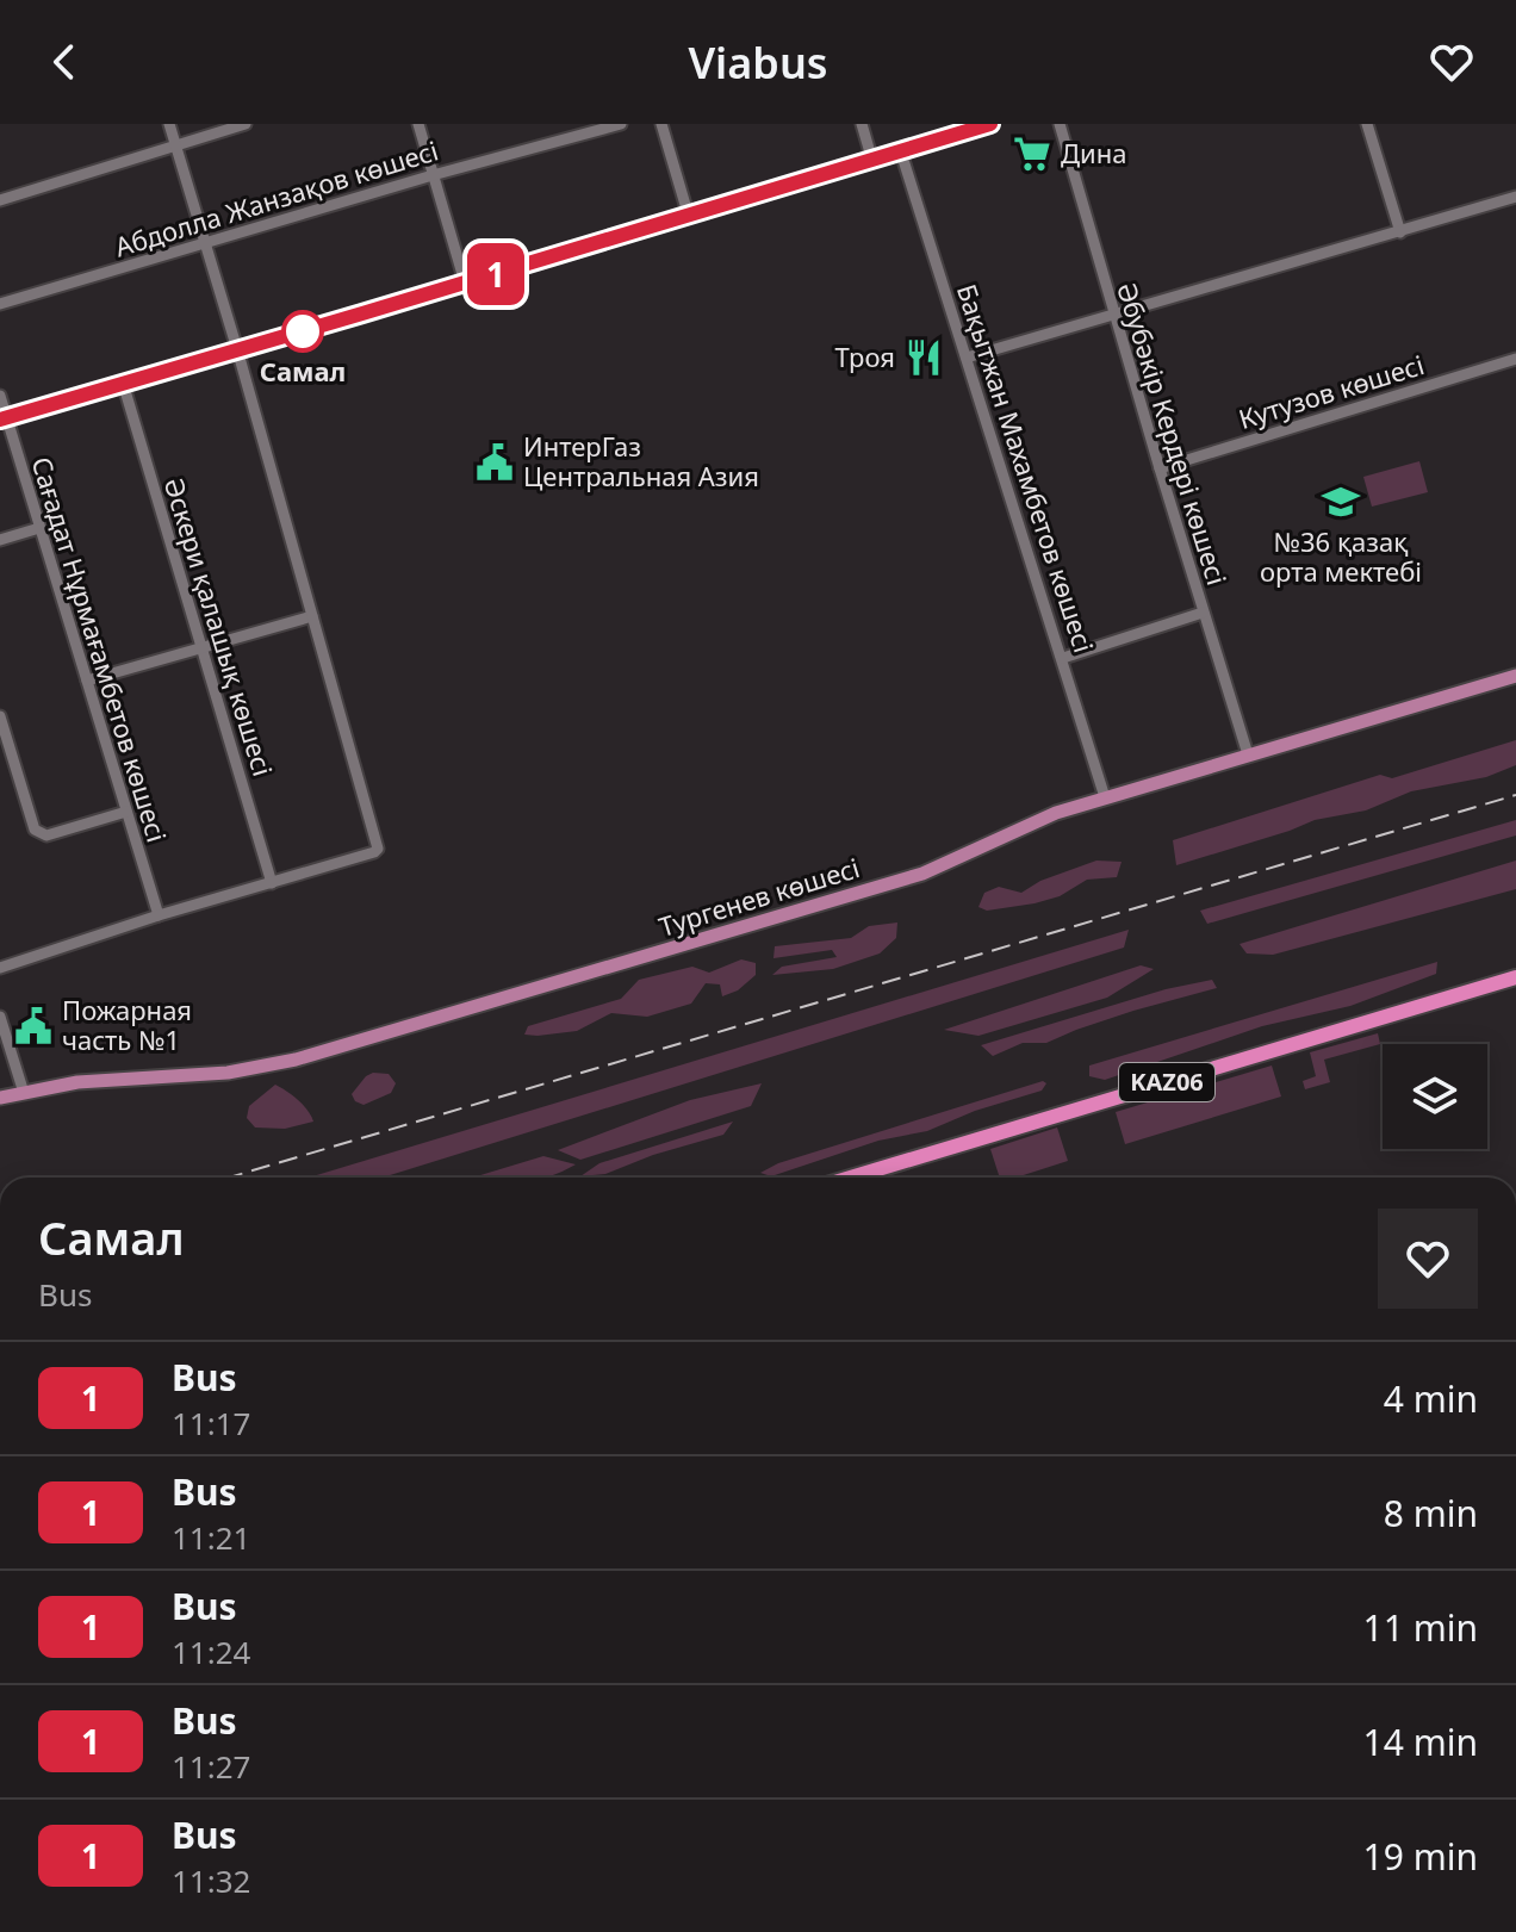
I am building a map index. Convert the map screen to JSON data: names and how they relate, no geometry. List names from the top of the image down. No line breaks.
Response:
{"streets":{"highway":["KАZ06"],"main road":["Тургенев көшесі"],"street":["Абдолла Жанзақов көшесі","Кутузов көшесі","Әбубәкір Кердері көшесі","Бақытжан Махамбетов көшесі","Әскери қалашық көшесі","Сағадат Нұрмағамбетов көшесі"]},"crossings":[["Кутузов көшесі","Әбубәкір Кердері көшесі"],["Әбубәкір Кердері көшесі","Тургенев көшесі"],["Бақытжан Махамбетов көшесі","Тургенев көшесі"]],"places":{"supermarket":["Дина"],"other":["Самал"],"restaurant":["Троя"],"public building":["ИнтерГаз Центральная Азия","Пожарная часть №1"],"school or university":["№36 қазақ орта мектебі"]},"lines":["bus line 1"],"page":{"header":"Viabus","on_map":"1","heading":["Самал","Bus"],"list":[{"mark":"1","name":"Bus","note":"11:17","value":"4 min"},{"mark":"1","name":"Bus","note":"11:21","value":"8 min"},{"mark":"1","name":"Bus","note":"11:24","value":"11 min"},{"mark":"1","name":"Bus","note":"11:27","value":"14 min"},{"mark":"1","name":"Bus","note":"11:32","value":"19 min"}]}}
